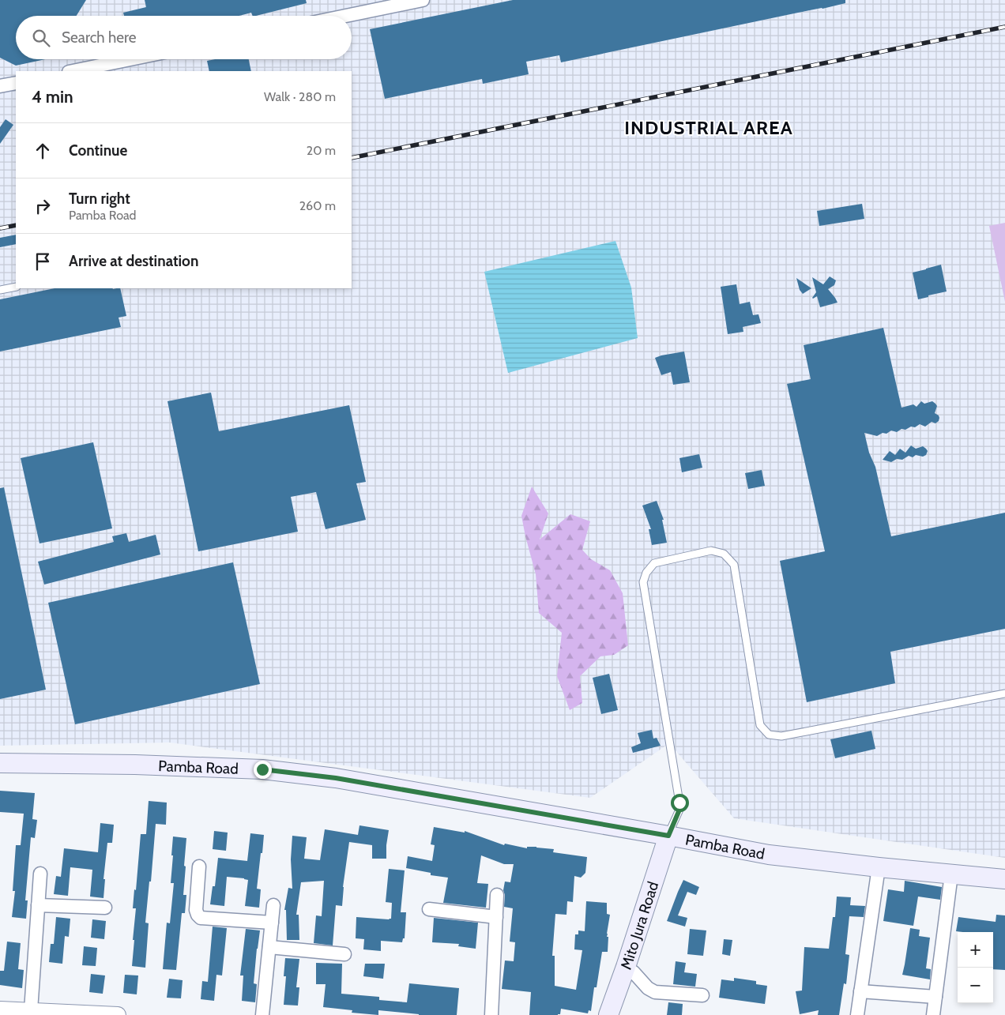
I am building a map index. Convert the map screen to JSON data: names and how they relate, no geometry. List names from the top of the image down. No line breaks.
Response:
{"streets":{"main road":["Pamba Road","Mito Jura Road"]},"crossings":[["Pamba Road","Mito Jura Road"]],"districts":["INDUSTRIAL AREA"],"page":{"search":"Search here","heading":["4 min","Walk · 280 m"],"list":[["Continue","20 m"],["Turn right","Pamba Road","260 m"],"Arrive at destination"],"map_buttons":["+","−"]}}
